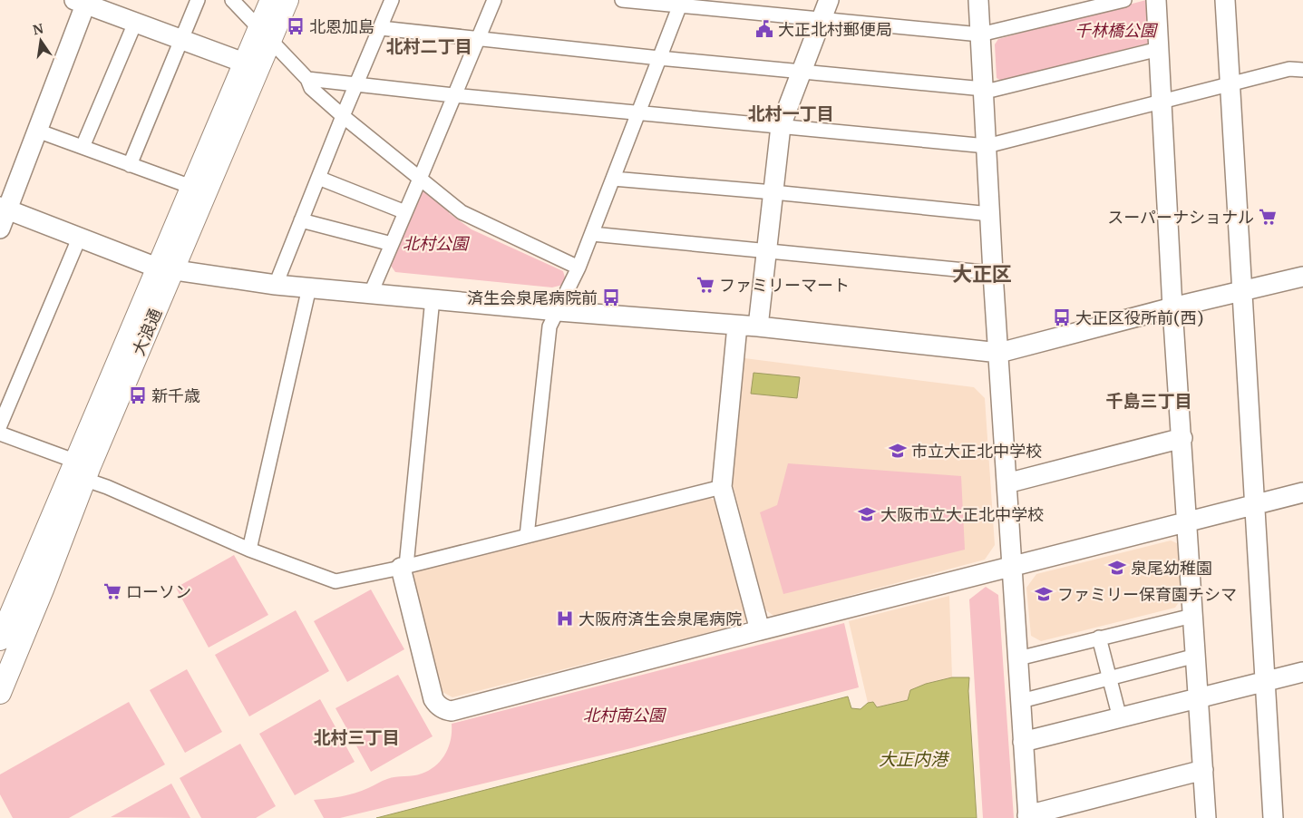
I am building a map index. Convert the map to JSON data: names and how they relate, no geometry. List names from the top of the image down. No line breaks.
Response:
{"streets":{"main road":["大浪通"]},"districts":["北村二丁目","北村一丁目","大正区","千島三丁目","北村三丁目"],"water":["大正内港"],"parks":["千林橋公園","北村公園","北村南公園"],"places":{"bus stop":["北恩加島","済生会泉尾病院前","大正区役所前(西)","新千歳"],"public building":["大正北村郵便局"],"supermarket":["スーパーナショナル","ファミリーマート","ローソン"],"school or university":["市立大正北中学校","大阪市立大正北中学校","泉尾幼稚園","ファミリー保育園チシマ"],"hospital":["大阪府済生会泉尾病院"]},"north":"top"}
